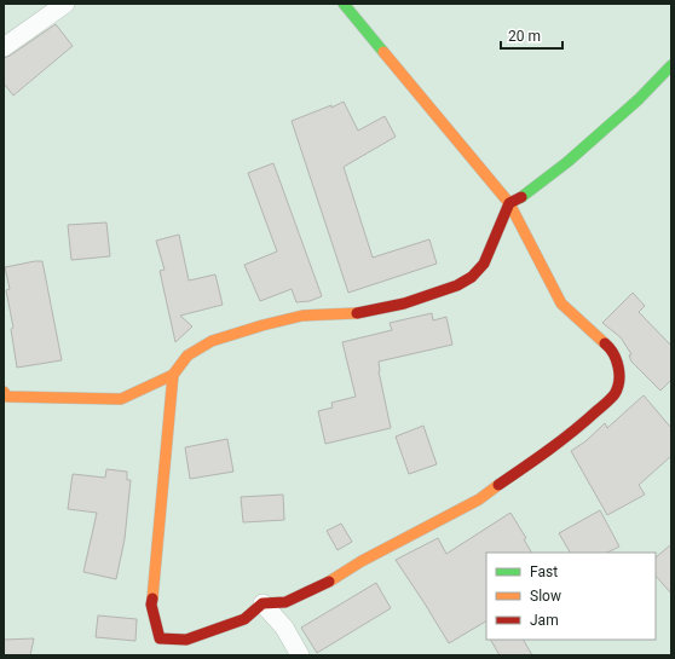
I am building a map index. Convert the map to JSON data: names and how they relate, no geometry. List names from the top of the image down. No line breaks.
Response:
{"legend":["Fast","Slow","Jam"],"scale_bar":"20 m"}
